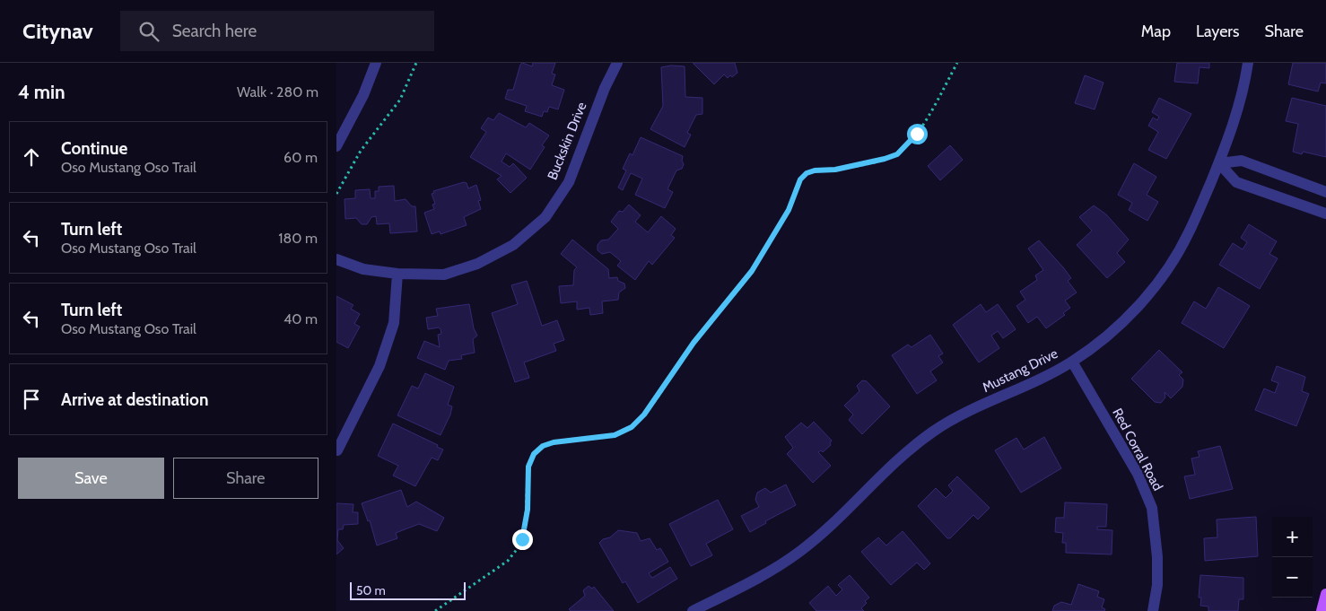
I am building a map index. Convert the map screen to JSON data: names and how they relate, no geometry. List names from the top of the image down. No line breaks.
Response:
{"streets":{"street":["Buckskin Drive","Mustang Drive","Red Corral Road"]},"crossings":[["Mustang Drive","Red Corral Road"]],"scale_bar":"50 m","page":{"header":"Citynav","search":"Search here","nav":["Map","Layers","Share"],"heading":["4 min","Walk · 280 m"],"list":[["Continue","Oso Mustang Oso Trail","60 m"],["Turn left","Oso Mustang Oso Trail","180 m"],["Turn left","Oso Mustang Oso Trail","40 m"],"Arrive at destination"],"buttons":["Save","Share"],"map_buttons":["+","−"],"scale":"50 m"}}
